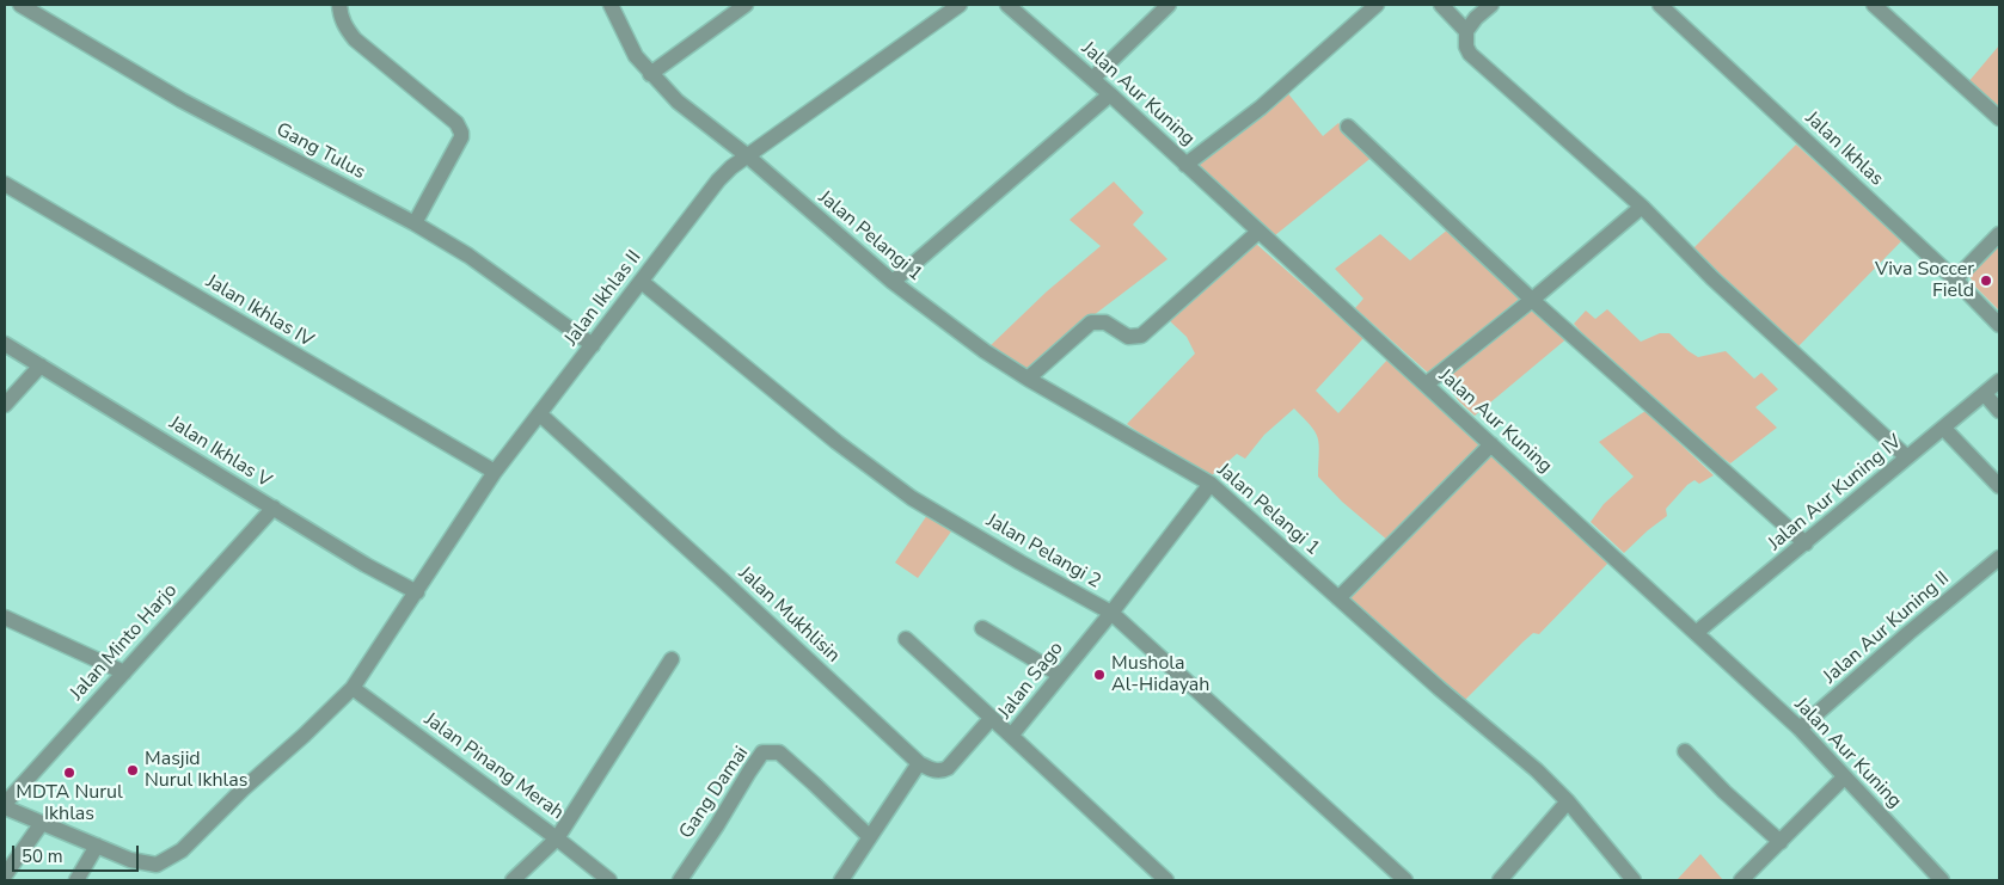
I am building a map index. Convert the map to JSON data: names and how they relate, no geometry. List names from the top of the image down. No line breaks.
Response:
{"streets":{"street":["Jalan Aur Kuning","Jalan Ikhlas","Gang Tulus","Jalan Pelangi 1","Jalan Ikhlas II","Jalan Ikhlas IV","Jalan Ikhlas V","Jalan Aur Kuning IV","Jalan Pelangi 2","Jalan Mukhlisin","Jalan Aur Kuning II","Jalan Minto Harjo","Jalan Sago","Jalan Pinang Merah","Gang Damai"]},"crossings":[["Jalan Aur Kuning","Jalan Aur Kuning IV"],["Jalan Aur Kuning","Jalan Aur Kuning II"],["Gang Tulus","Jalan Ikhlas II"],["Jalan Pelangi 1","Jalan Ikhlas II"],["Jalan Pelangi 1","Jalan Sago"],["Jalan Ikhlas II","Jalan Ikhlas IV"],["Jalan Ikhlas II","Jalan Ikhlas V"],["Jalan Ikhlas II","Jalan Pelangi 2"],["Jalan Ikhlas II","Jalan Mukhlisin"],["Jalan Ikhlas II","Jalan Minto Harjo"],["Jalan Ikhlas II","Jalan Pinang Merah"],["Jalan Ikhlas V","Jalan Minto Harjo"],["Jalan Pelangi 2","Jalan Sago"]],"places":["Viva Soccer Field","Mushola Al-Hidayah","Masjid Nurul Ikhlas","MDTA Nurul Ikhlas"],"scale_bar":"50 m"}
